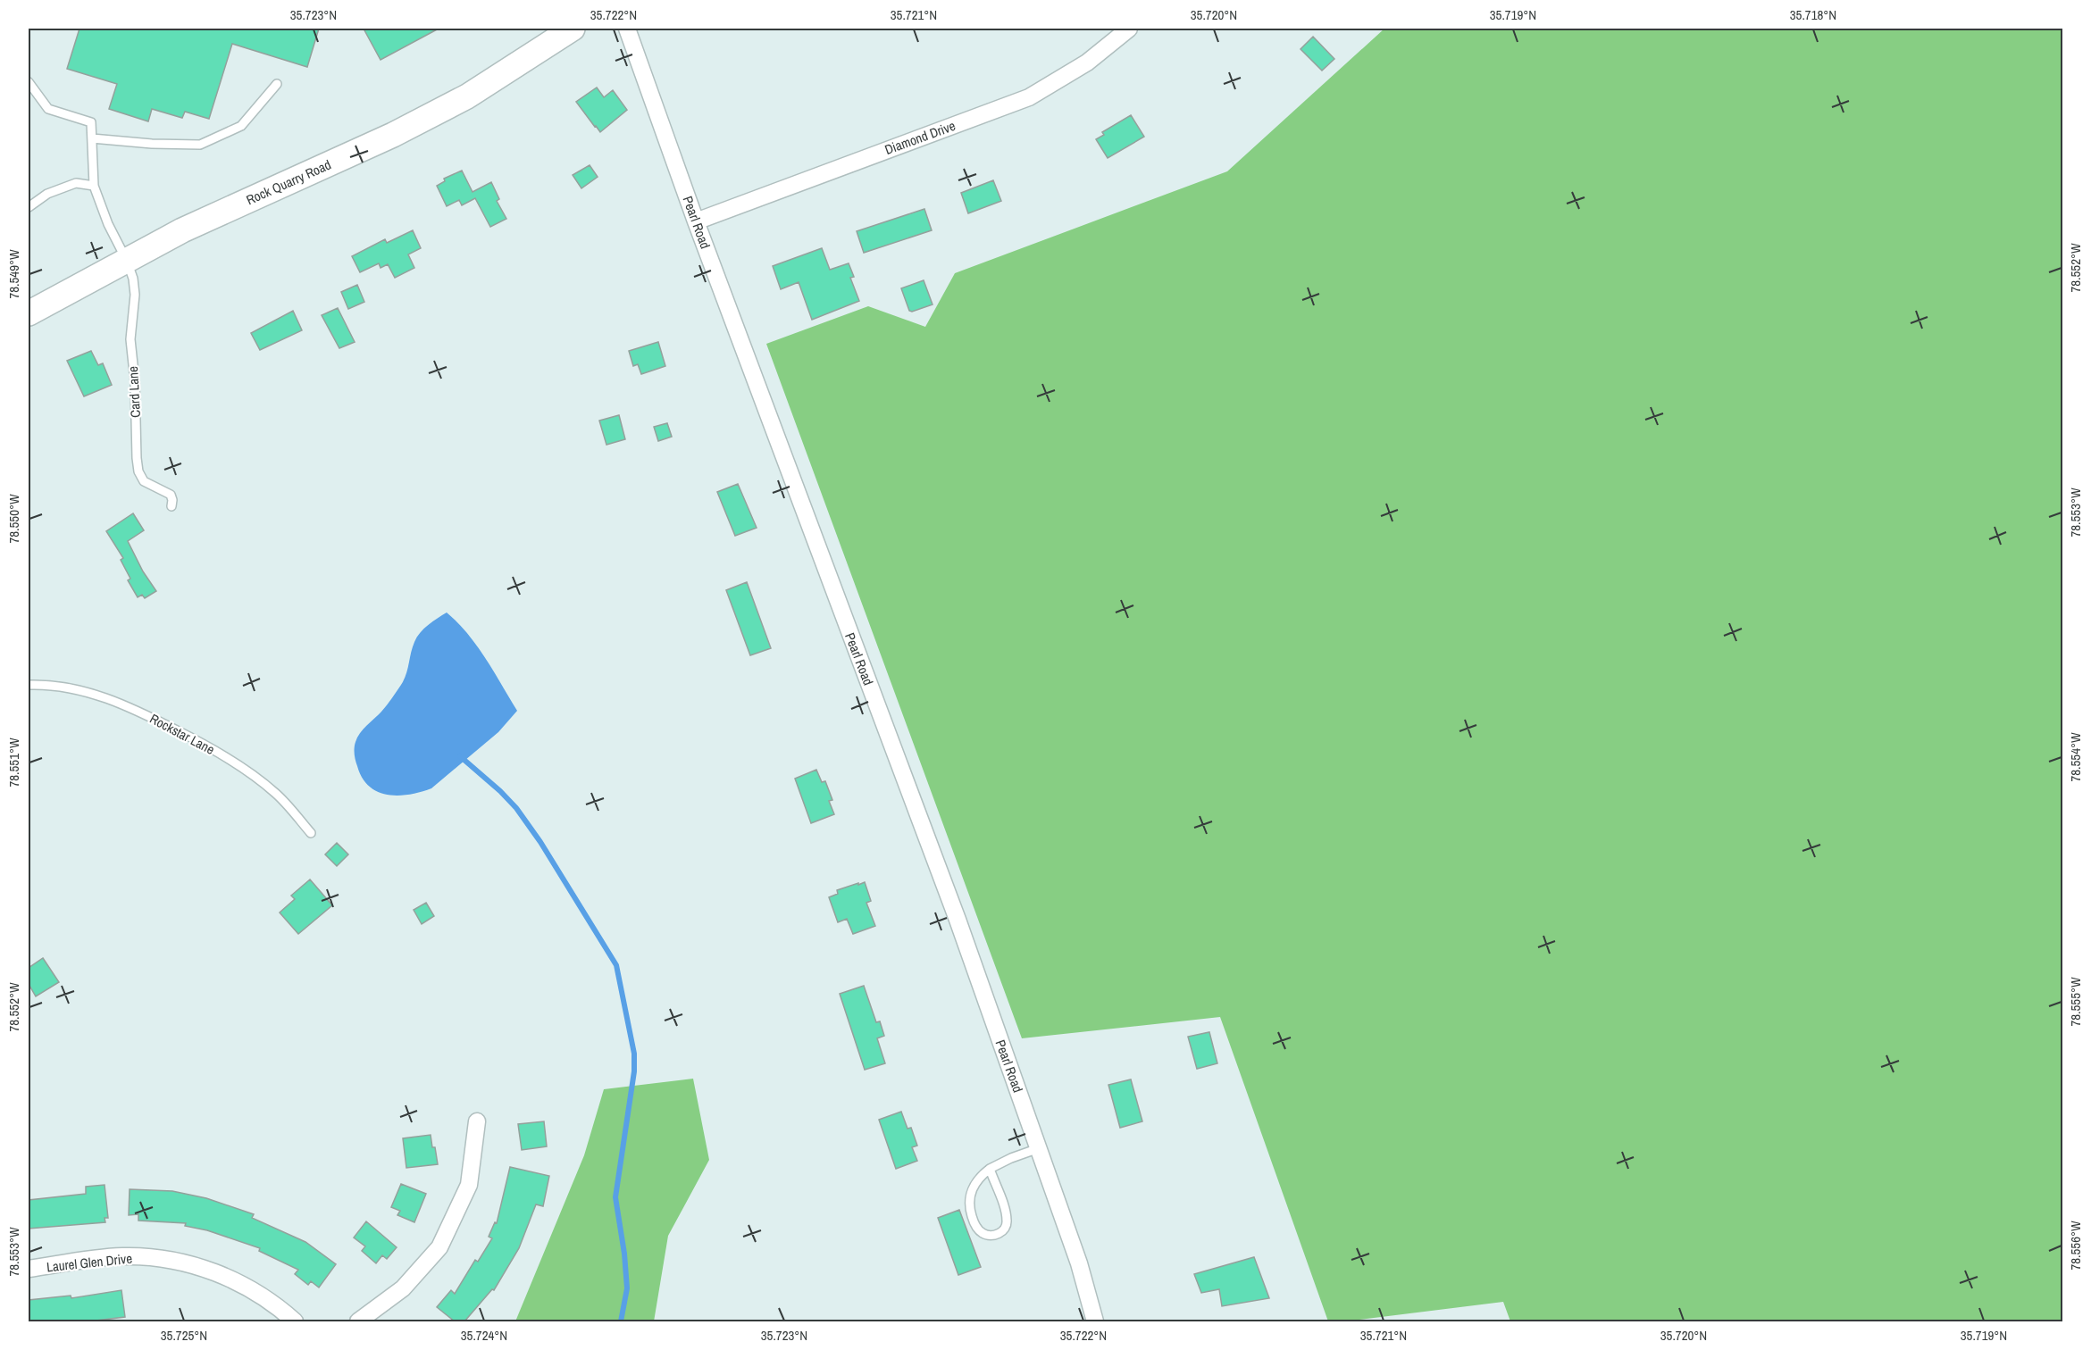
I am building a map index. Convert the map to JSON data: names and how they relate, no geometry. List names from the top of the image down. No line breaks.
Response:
{"streets":{"main road":["Rock Quarry Road"],"street":["Diamond Drive","Pearl Road","Laurel Glen Drive"],"lane":["Card Lane","Rockstar Lane"]},"crossings":[["Diamond Drive","Pearl Road"],["Rock Quarry Road","Card Lane"]],"coordinates":["35.723°N","35.722°N","35.721°N","35.720°N","35.719°N","35.718°N","78.552°W","78.549°W","78.553°W","78.550°W","78.554°W","78.551°W","78.555°W","78.556°W","35.725°N","35.724°N"]}
